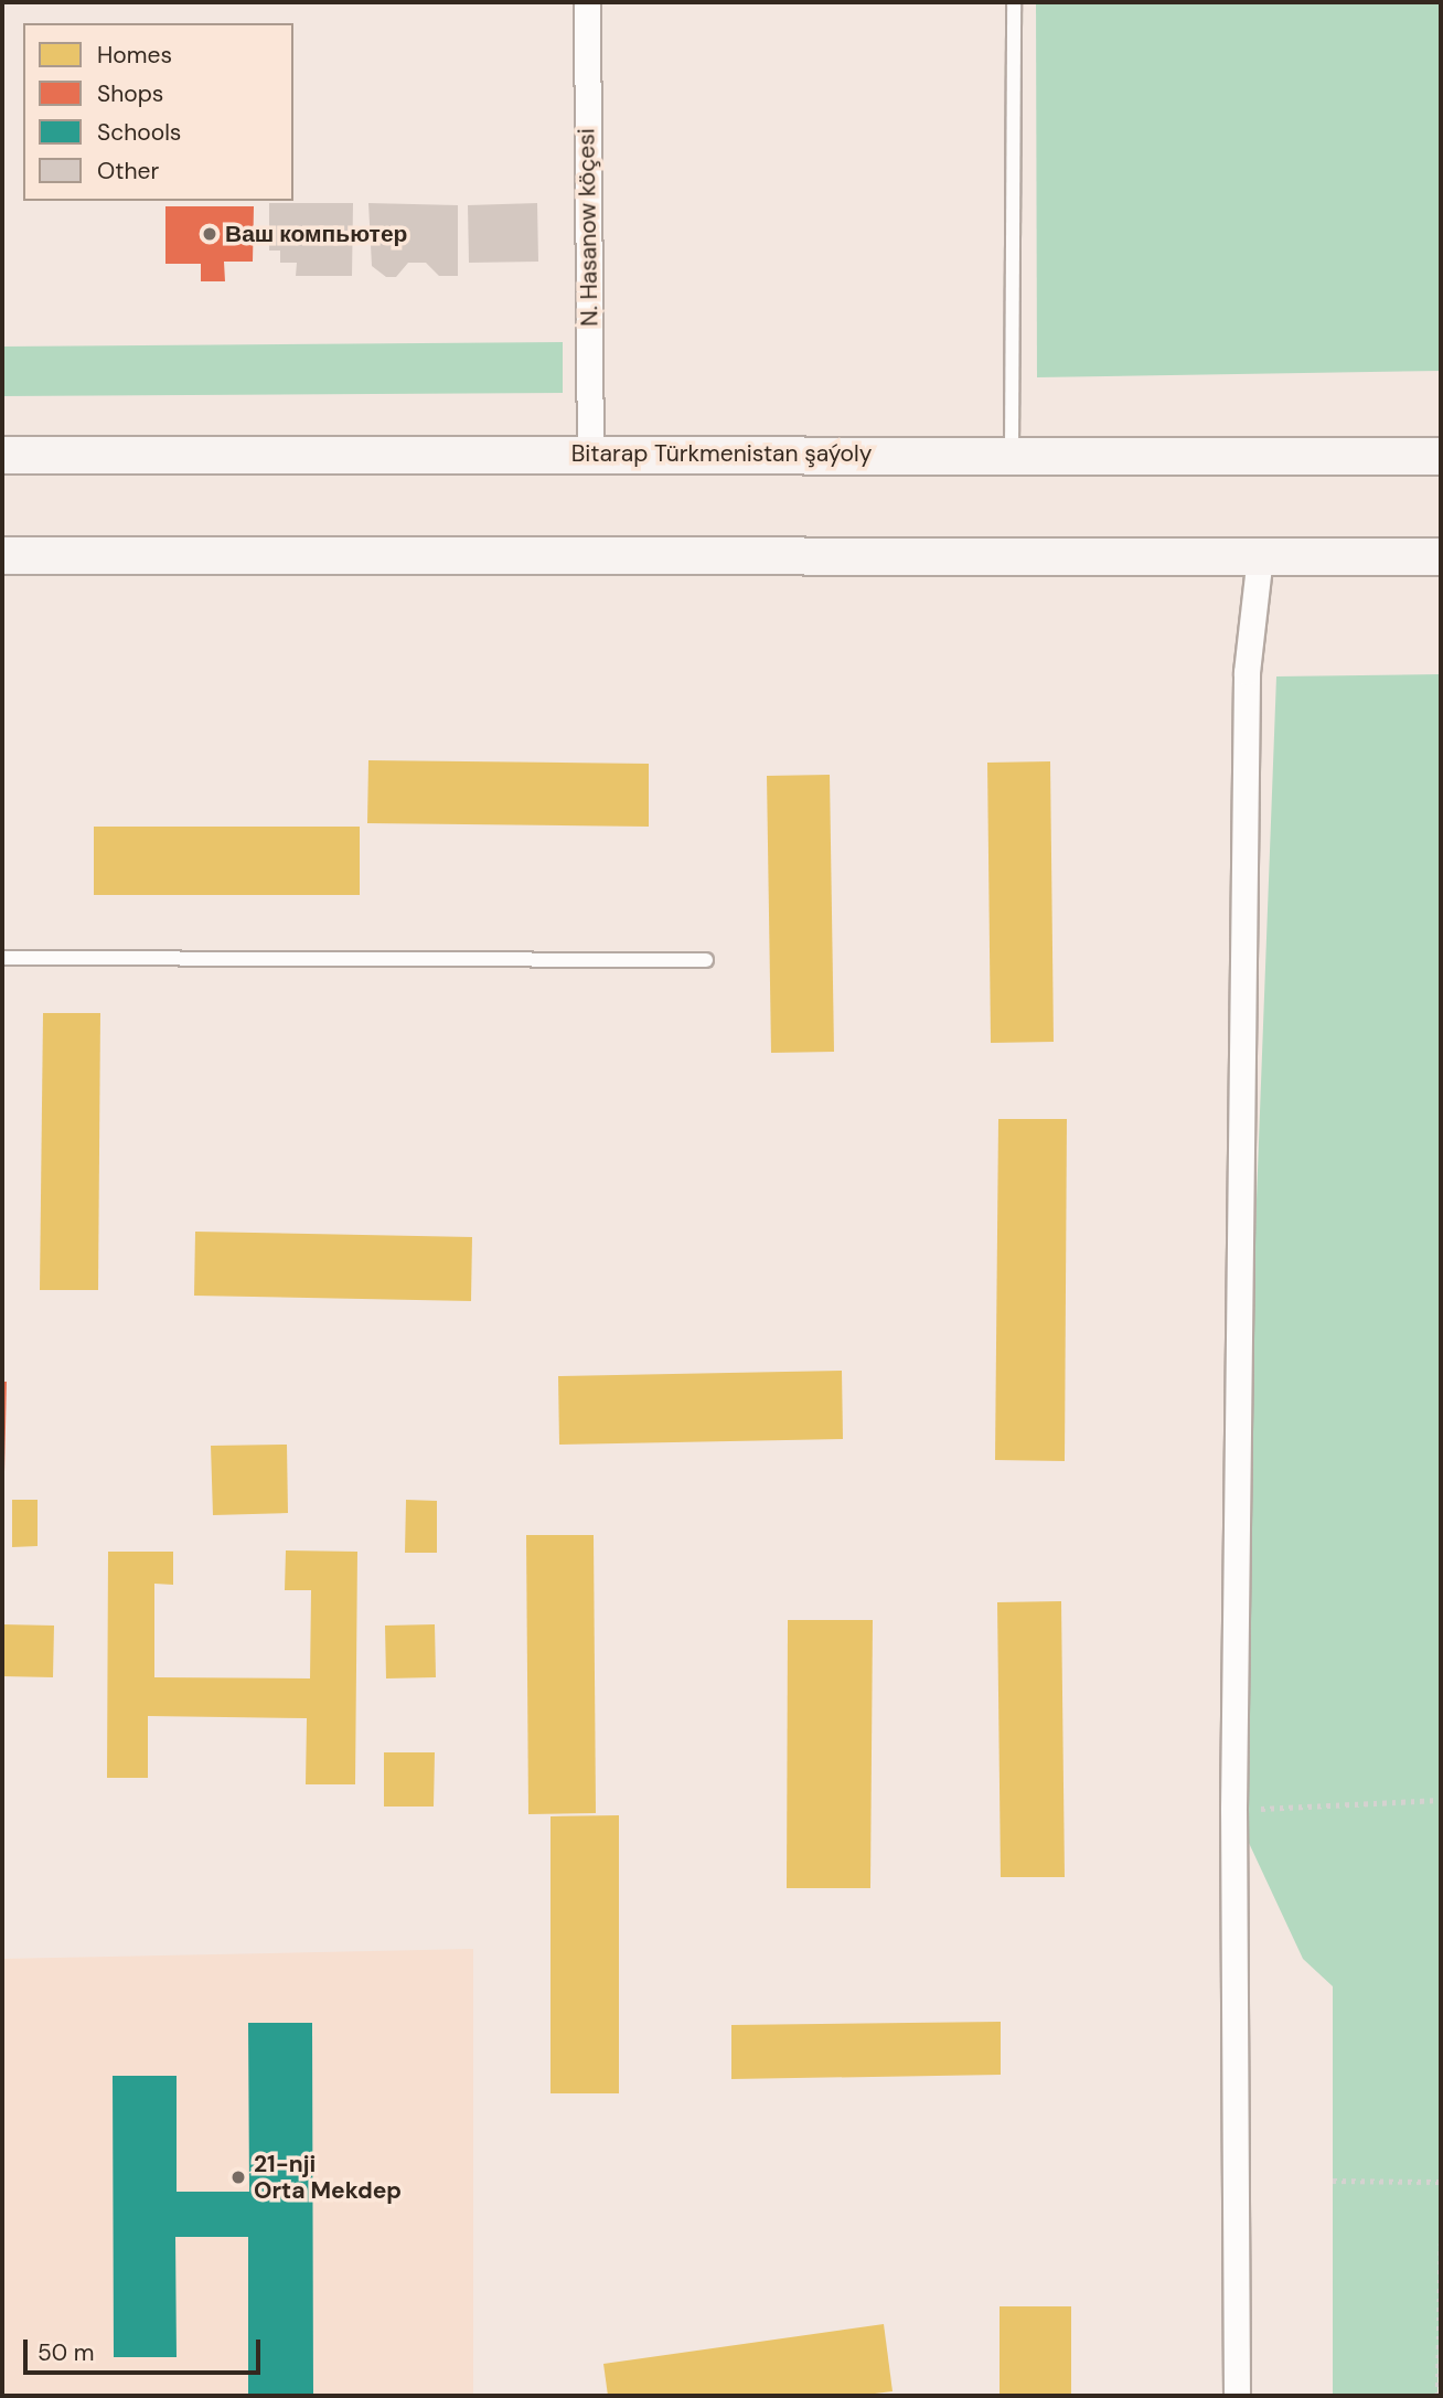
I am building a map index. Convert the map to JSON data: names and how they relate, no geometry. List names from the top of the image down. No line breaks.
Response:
{"streets":{"main road":["Bitarap Türkmenistan şaýoly"],"street":["N. Hasanow köçesi"]},"crossings":[["N. Hasanow köçesi","Bitarap Türkmenistan şaýoly"]],"places":["Ваш компьютер","21-nji Orta Mekdep"],"legend":["Homes","Shops","Schools","Other"],"scale_bar":"50 m"}
